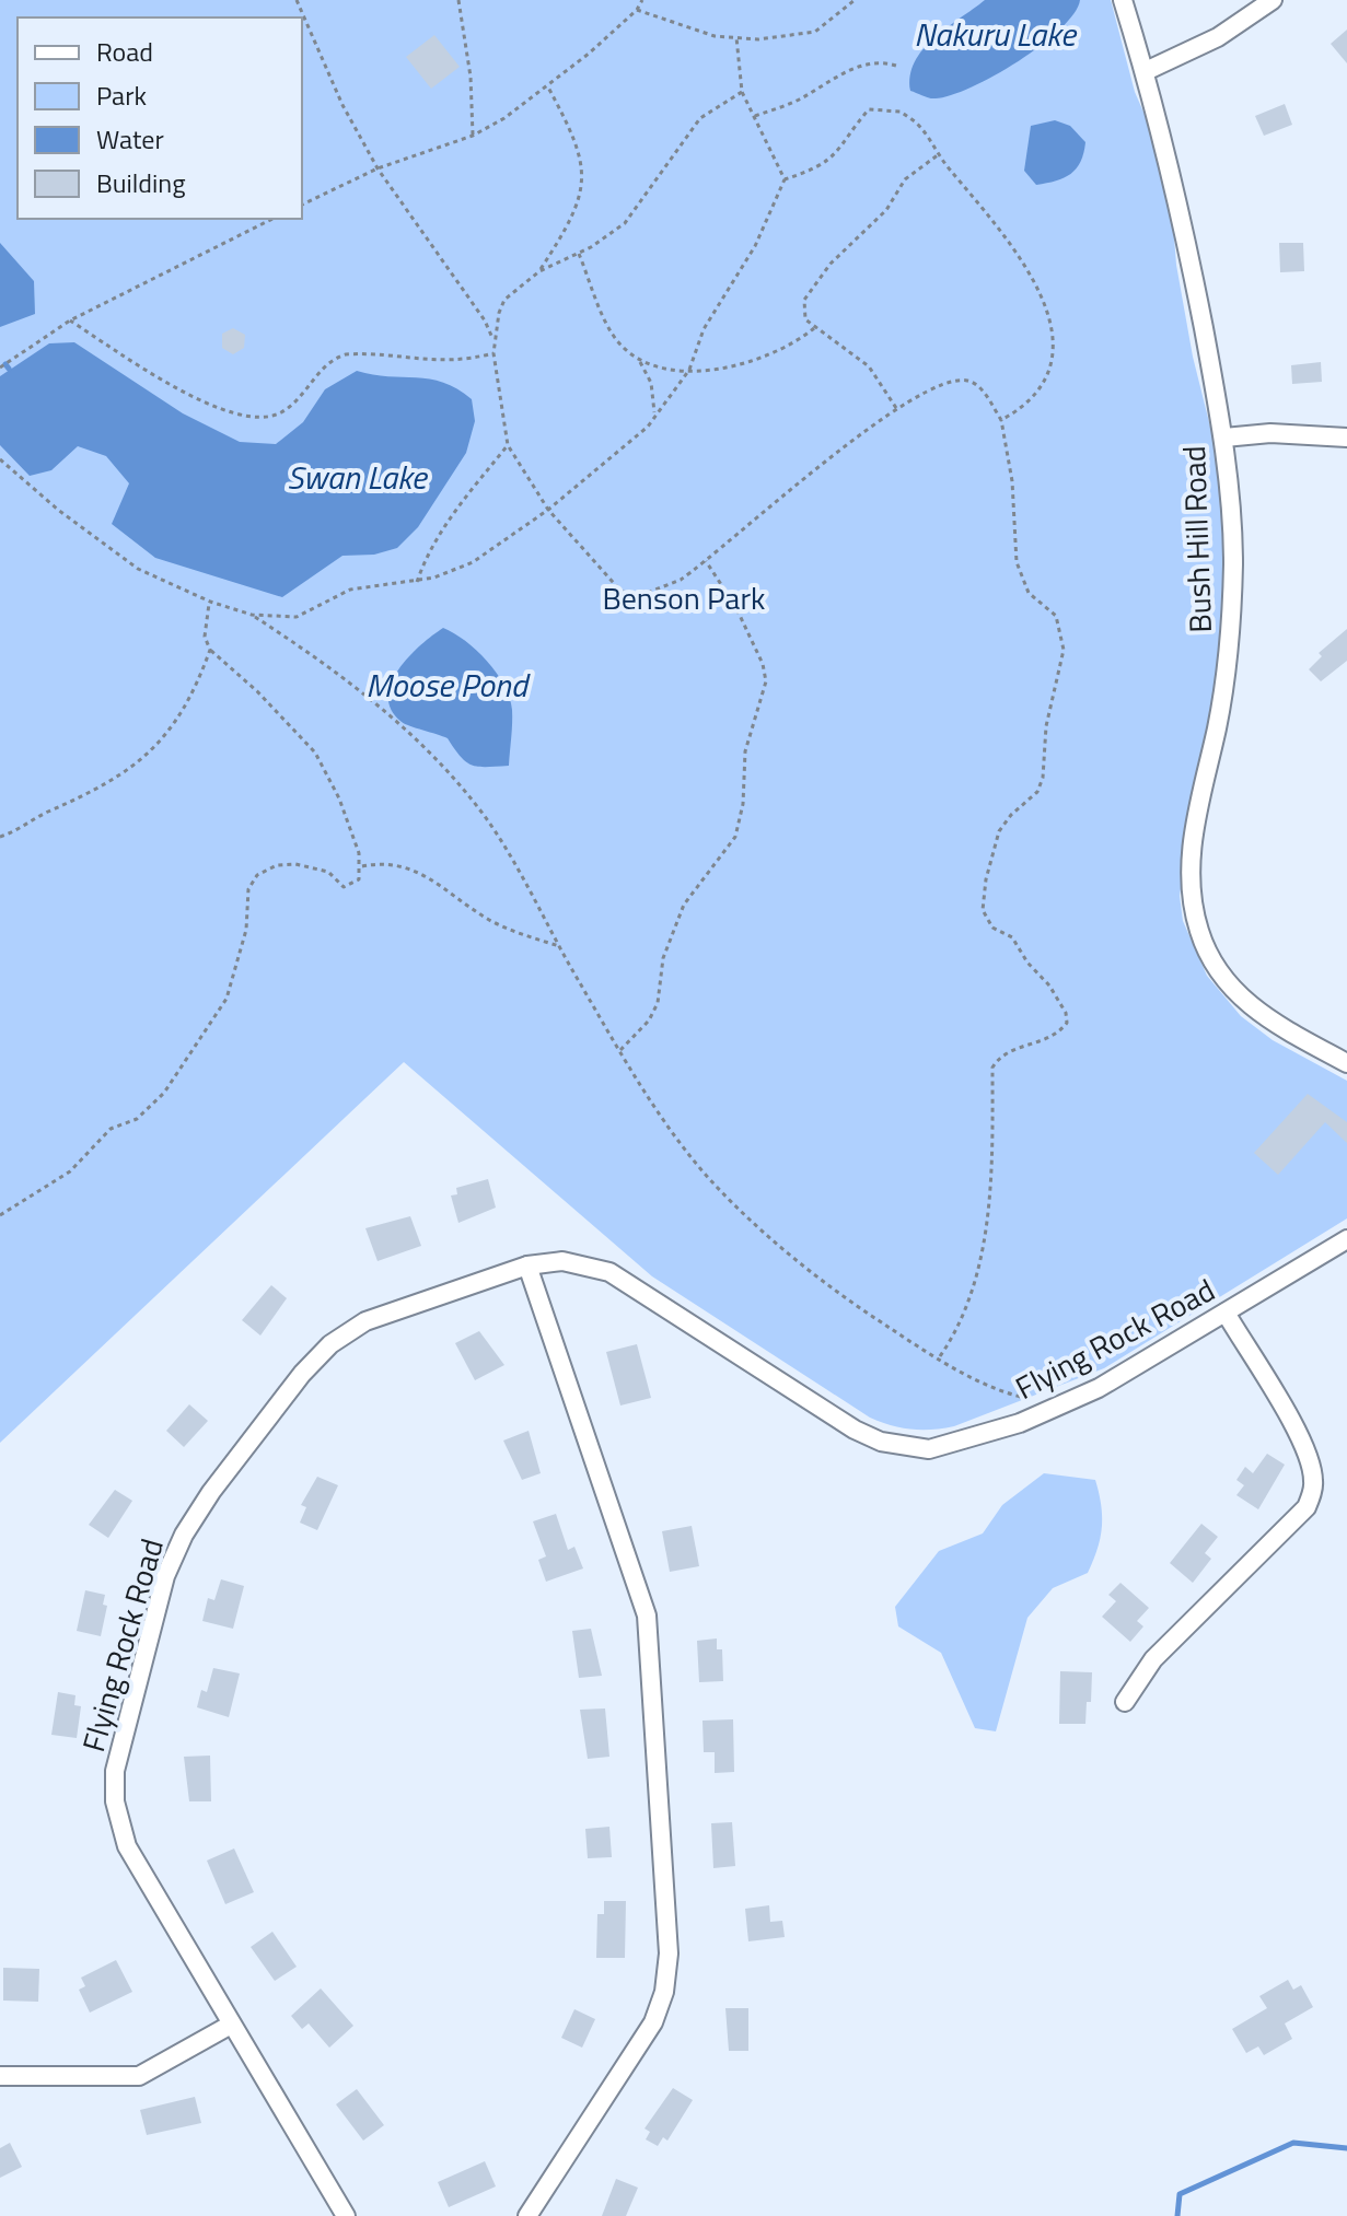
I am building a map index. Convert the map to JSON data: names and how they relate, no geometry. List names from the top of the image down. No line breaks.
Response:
{"streets":{"street":["Bush Hill Road","Flying Rock Road"]},"water":["Nakuru Lake","Swan Lake","Moose Pond"],"parks":["Benson Park"],"legend":["Road","Park","Water","Building"]}
